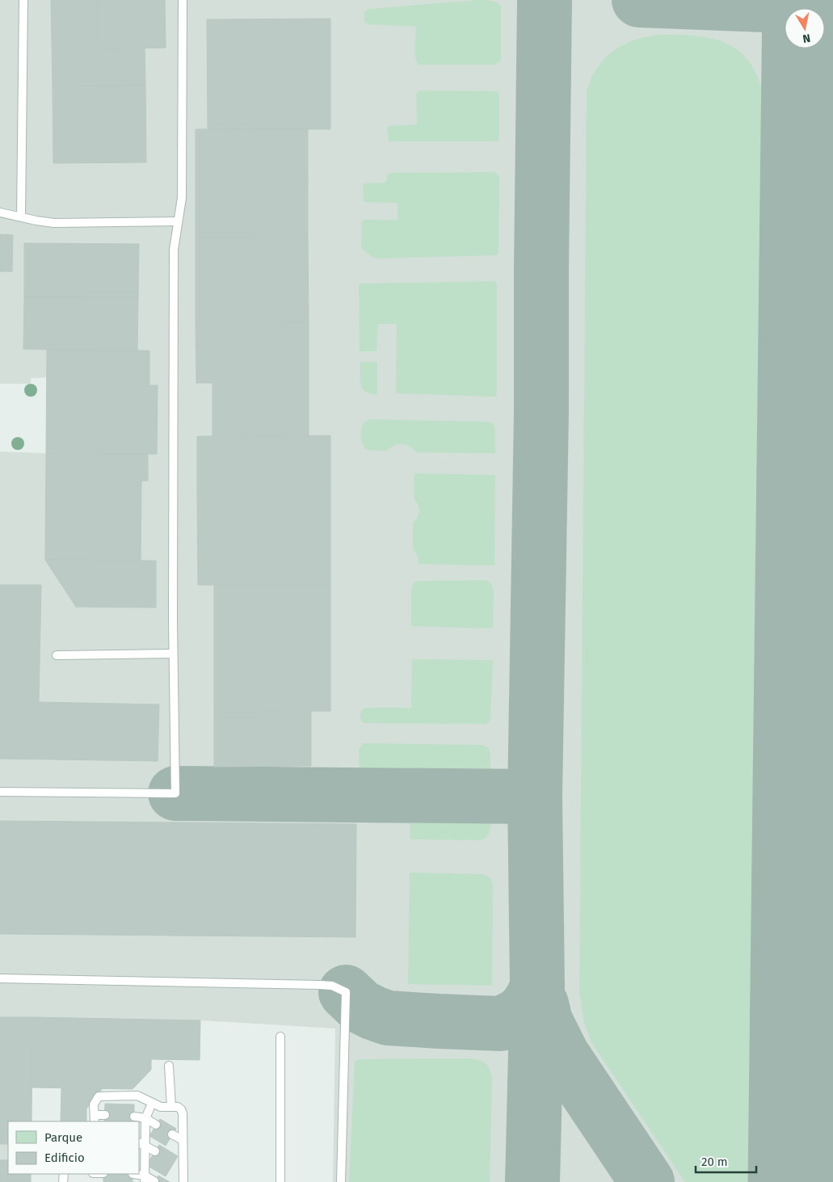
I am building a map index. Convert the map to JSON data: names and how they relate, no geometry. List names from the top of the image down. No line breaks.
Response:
{"legend":["Parque","Edificio"],"scale_bar":"20 m","north":"bottom"}
